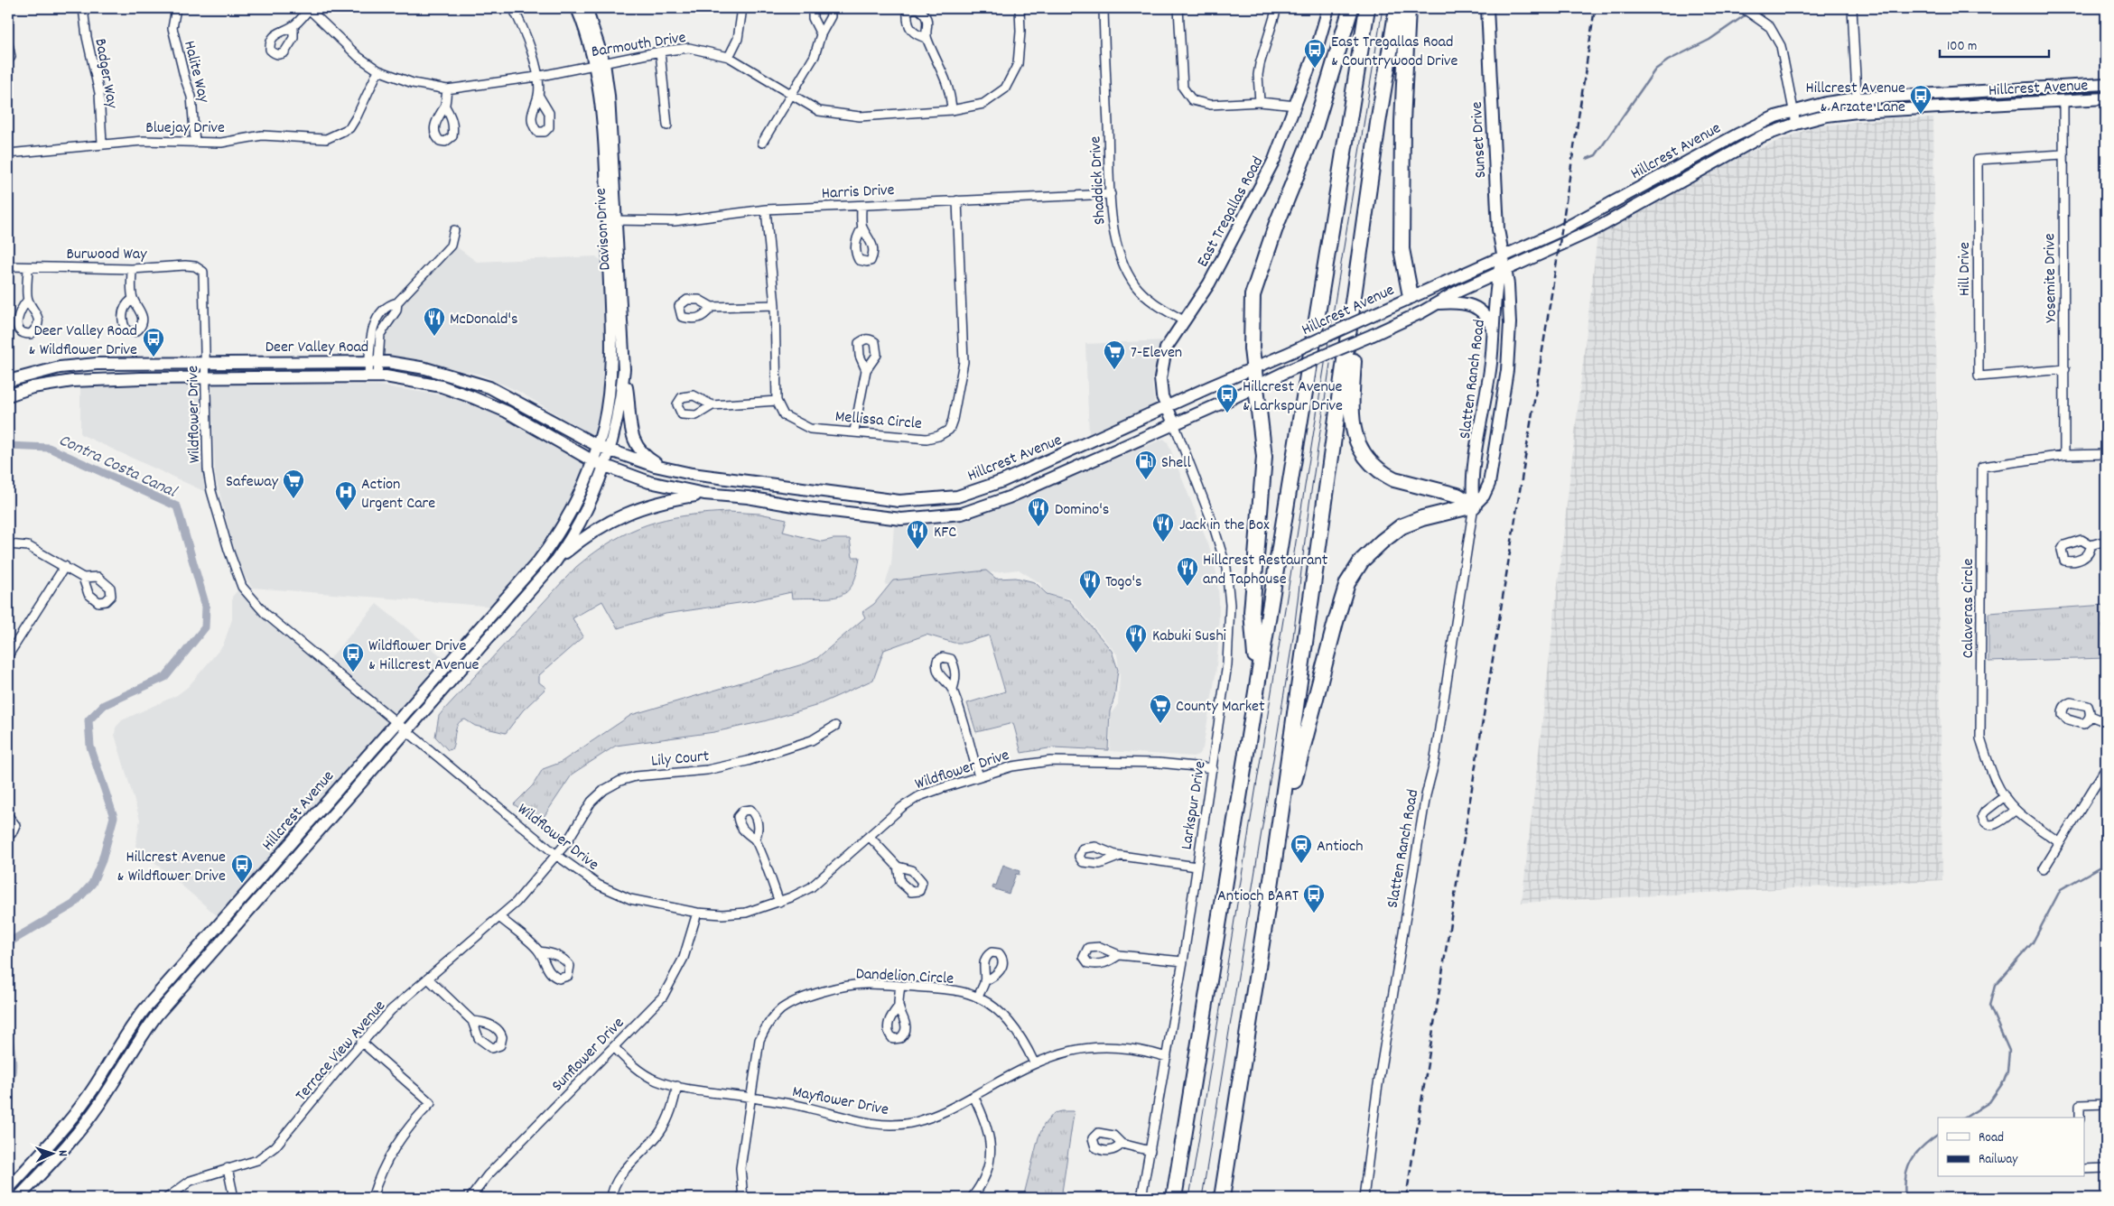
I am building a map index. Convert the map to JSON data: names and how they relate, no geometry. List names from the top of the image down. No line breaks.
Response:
{"streets":{"main road":["Hillcrest Avenue","Sunset Drive","East Tregallas Road","Davison Drive","Deer Valley Road","Slatten Ranch Road"],"street":["Barmouth Drive","Halite Way","Badger Way","Bluejay Drive","Shaddick Drive","Harris Drive","Burwood Way","Hill Drive","Yosemite Drive","Wildflower Drive","Mellissa Circle","Calaveras Circle","Lily Court","Larkspur Drive","Dandelion Circle","Terrace View Avenue","Sunflower Drive","Mayflower Drive"]},"crossings":[["Barmouth Drive","Bluejay Drive"],["Barmouth Drive","Davison Drive"],["Halite Way","Bluejay Drive"],["Badger Way","Bluejay Drive"],["Hillcrest Avenue","Sunset Drive"],["Hillcrest Avenue","East Tregallas Road"],["Hillcrest Avenue","Davison Drive"],["Hillcrest Avenue","Yosemite Drive"],["Hillcrest Avenue","Deer Valley Road"],["Hillcrest Avenue","Slatten Ranch Road"],["Hillcrest Avenue","Wildflower Drive"],["Hillcrest Avenue","Larkspur Drive"],["Sunset Drive","Slatten Ranch Road"],["Shaddick Drive","Harris Drive"],["Shaddick Drive","East Tregallas Road"],["Harris Drive","Davison Drive"],["Harris Drive","Mellissa Circle"],["East Tregallas Road","Larkspur Drive"],["Davison Drive","Deer Valley Road"],["Burwood Way","Wildflower Drive"],["Hill Drive","Yosemite Drive"],["Yosemite Drive","Calaveras Circle"],["Deer Valley Road","Wildflower Drive"],["Wildflower Drive","Lily Court"],["Wildflower Drive","Larkspur Drive"],["Wildflower Drive","Terrace View Avenue"],["Wildflower Drive","Sunflower Drive"],["Lily Court","Terrace View Avenue"],["Larkspur Drive","Mayflower Drive"],["Dandelion Circle","Mayflower Drive"],["Sunflower Drive","Mayflower Drive"]],"water":["Contra Costa Canal"],"places":{"bus stop":["East Tregallas Road & Countrywood Drive","Hillcrest Avenue & Arzate Lane","Deer Valley Road & Wildflower Drive","Hillcrest Avenue & Larkspur Drive","Wildflower Drive & Hillcrest Avenue","Hillcrest Avenue & Wildflower Drive","Antioch BART"],"restaurant":["McDonald's","Domino's","Jack in the Box","KFC","Hillcrest Restaurant and Taphouse","Togo's","Kabuki Sushi"],"supermarket":["7-Eleven","Safeway","County Market"],"fuel station":["Shell"],"hospital":["Action Urgent Care"],"station":["Antioch"]},"legend":["Road","Railway"],"scale_bar":"100 m","north":"right"}
